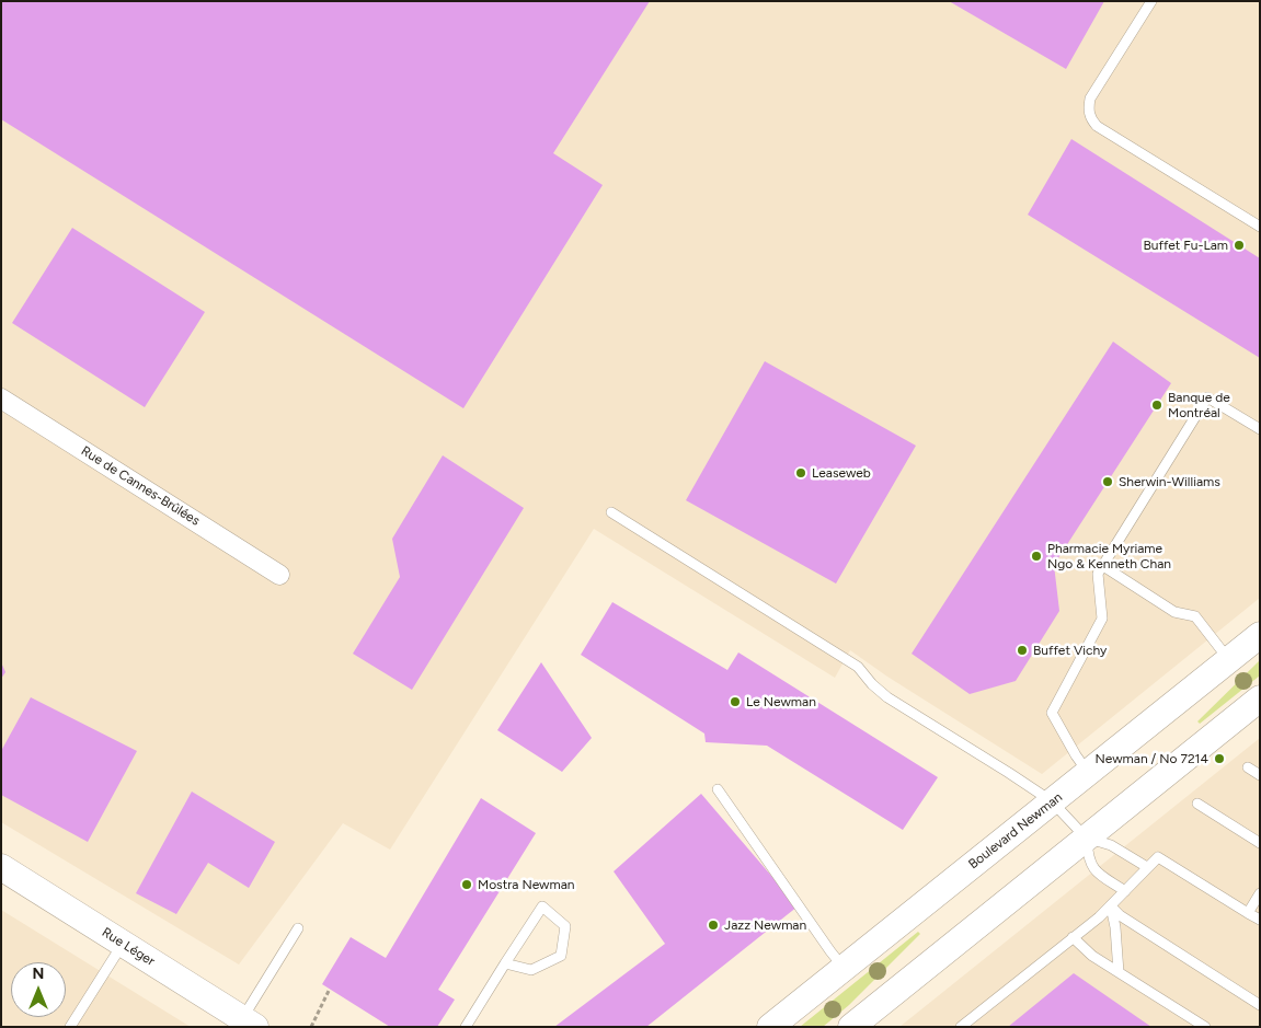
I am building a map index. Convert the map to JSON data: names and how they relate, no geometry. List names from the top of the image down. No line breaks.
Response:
{"streets":{"main road":["Boulevard Newman","Rue Léger"],"street":["Rue de Cannes-Brûlées"]},"places":["Buffet Fu-Lam","Banque de Montréal","Leaseweb","Sherwin-Williams","Pharmacie Myriame Ngo & Kenneth Chan","Buffet Vichy","Le Newman","Newman / No 7214","Mostra Newman","Jazz Newman"],"north":"top"}
